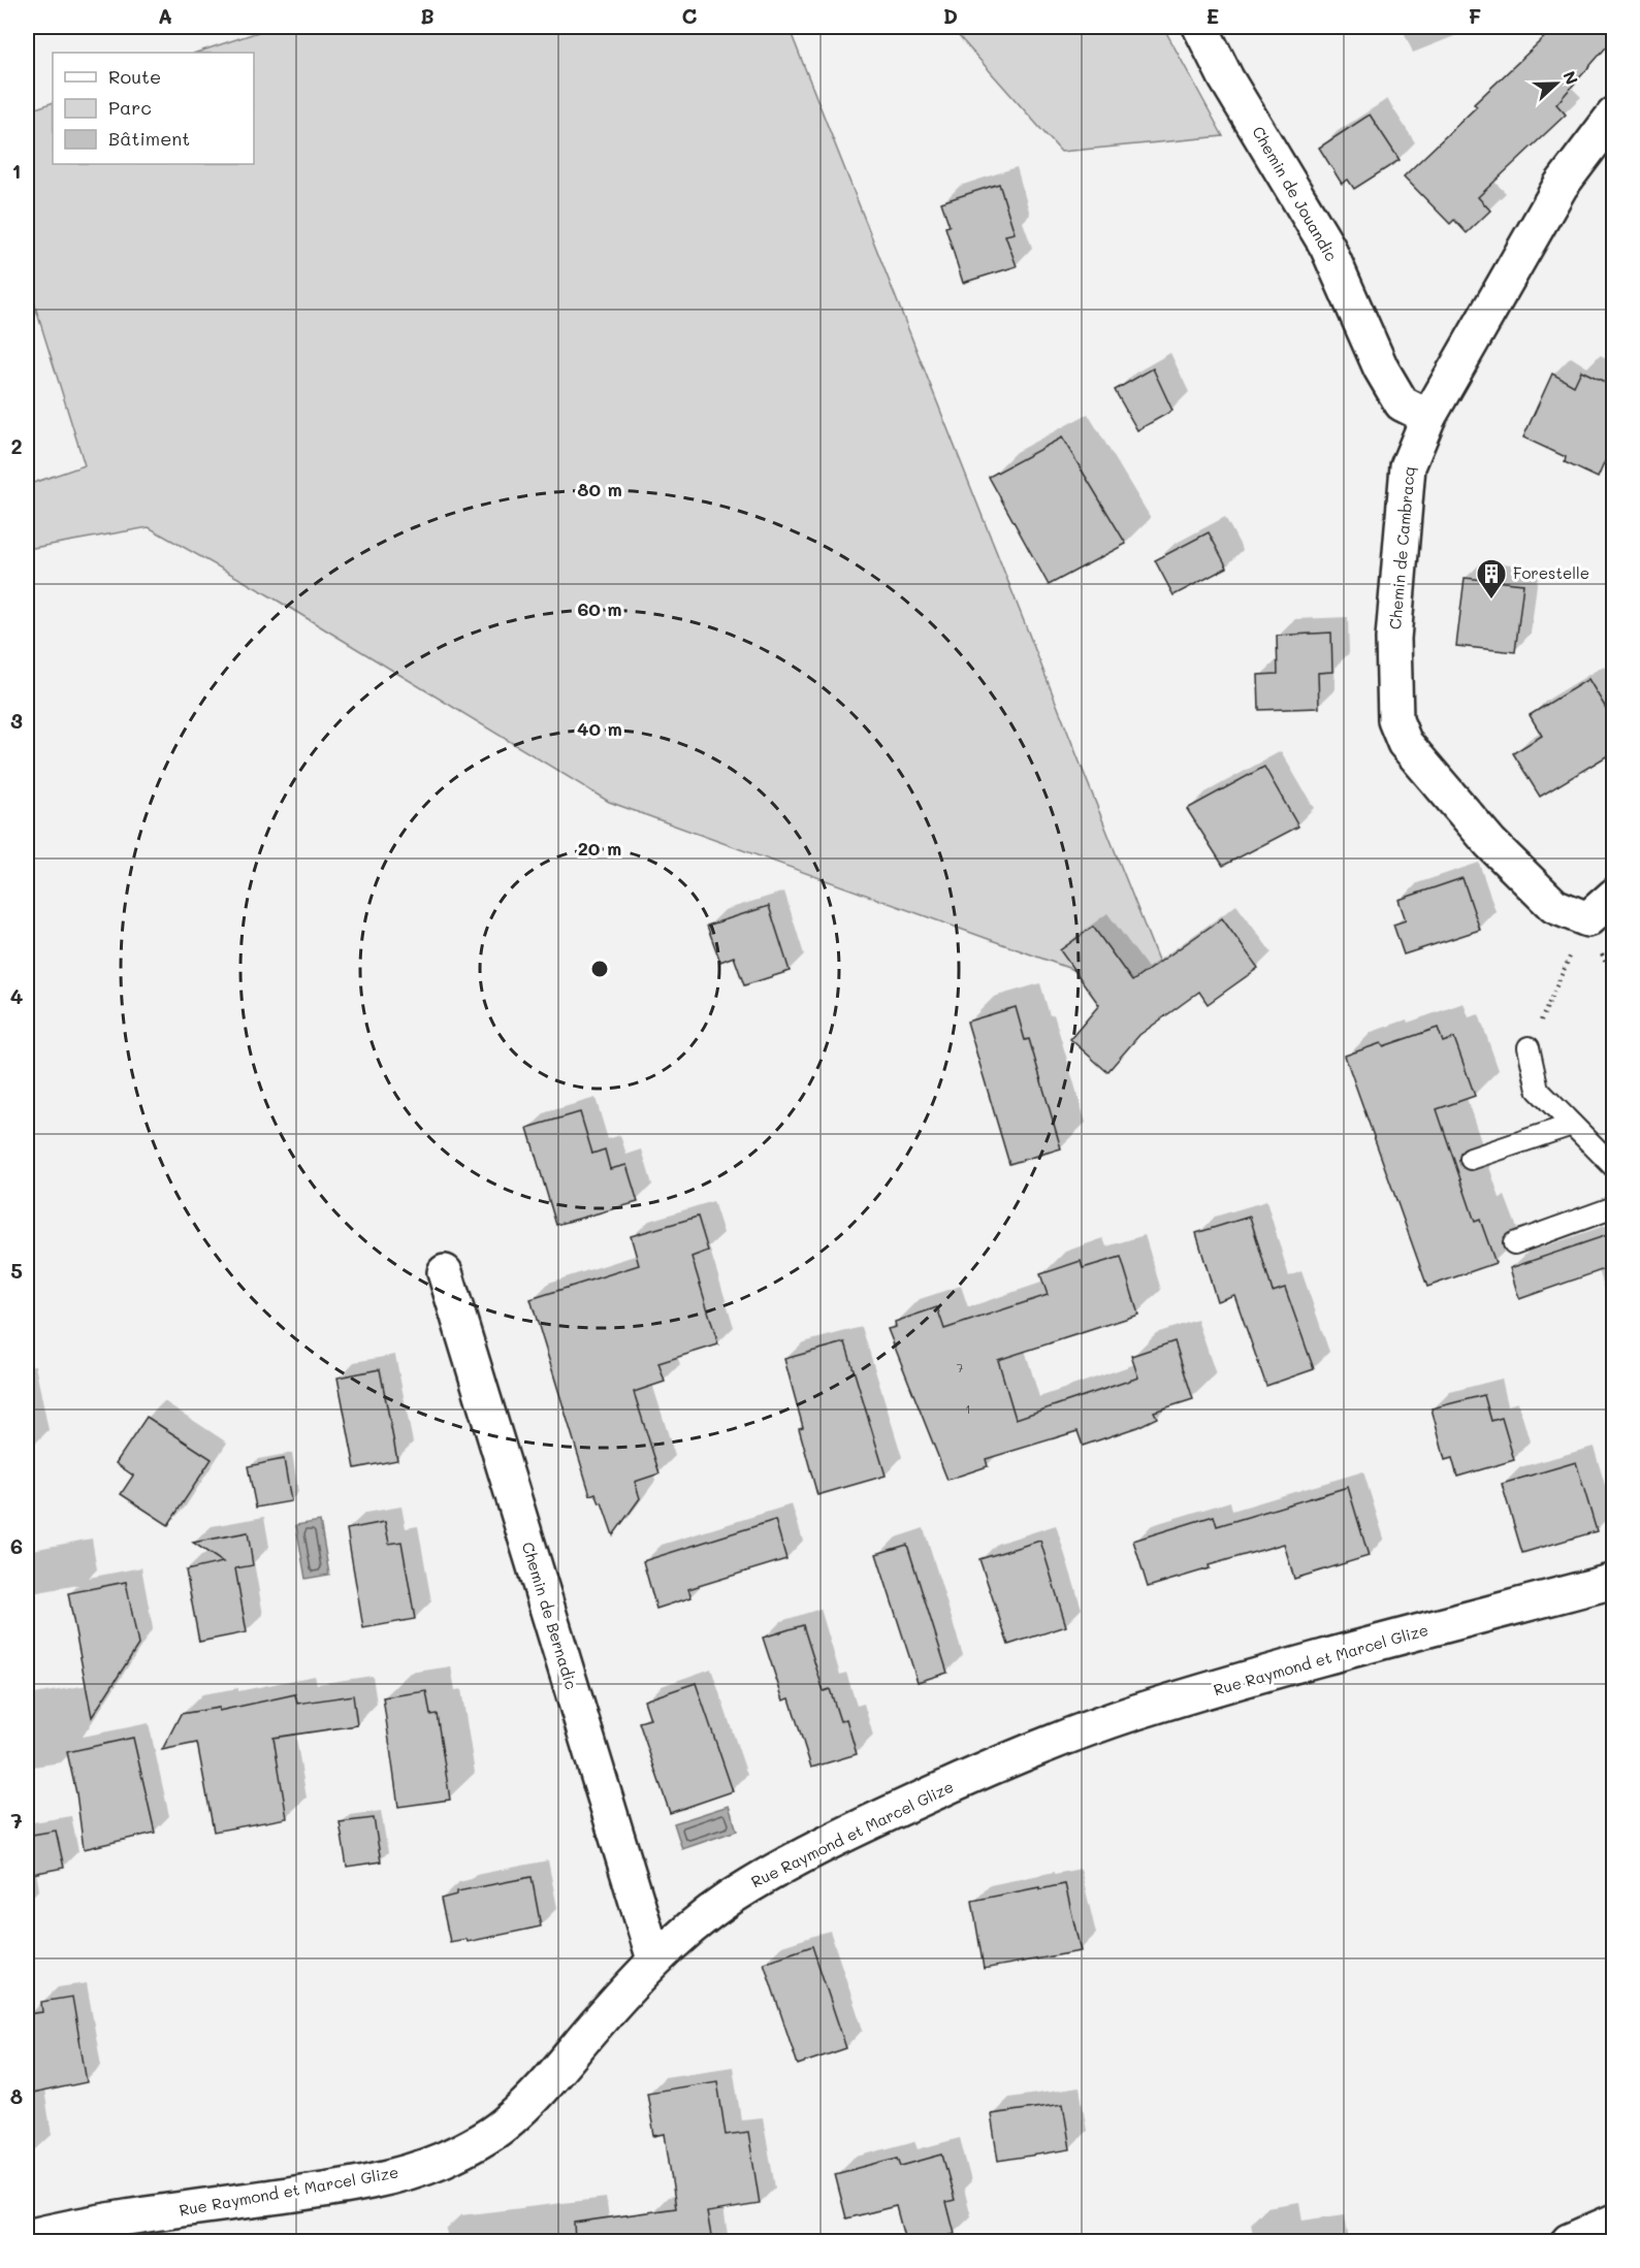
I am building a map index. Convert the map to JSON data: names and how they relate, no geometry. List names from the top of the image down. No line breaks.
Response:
{"streets":{"street":["Chemin de Jouandic","Chemin de Cambracq","Chemin de Bernadic","Rue Raymond et Marcel Glize"]},"crossings":[["Chemin de Jouandic","Chemin de Cambracq"],["Chemin de Bernadic","Rue Raymond et Marcel Glize"]],"places":{"building":["Forestelle"]},"house_numbers":["7","1"],"legend":["Route","Parc","Bâtiment"],"north":"right","grid":{"columns":["A","B","C","D","E","F"],"rows":["1","2","3","4","5","6","7","8"]},"rings":["80 m","60 m","40 m","20 m"]}
